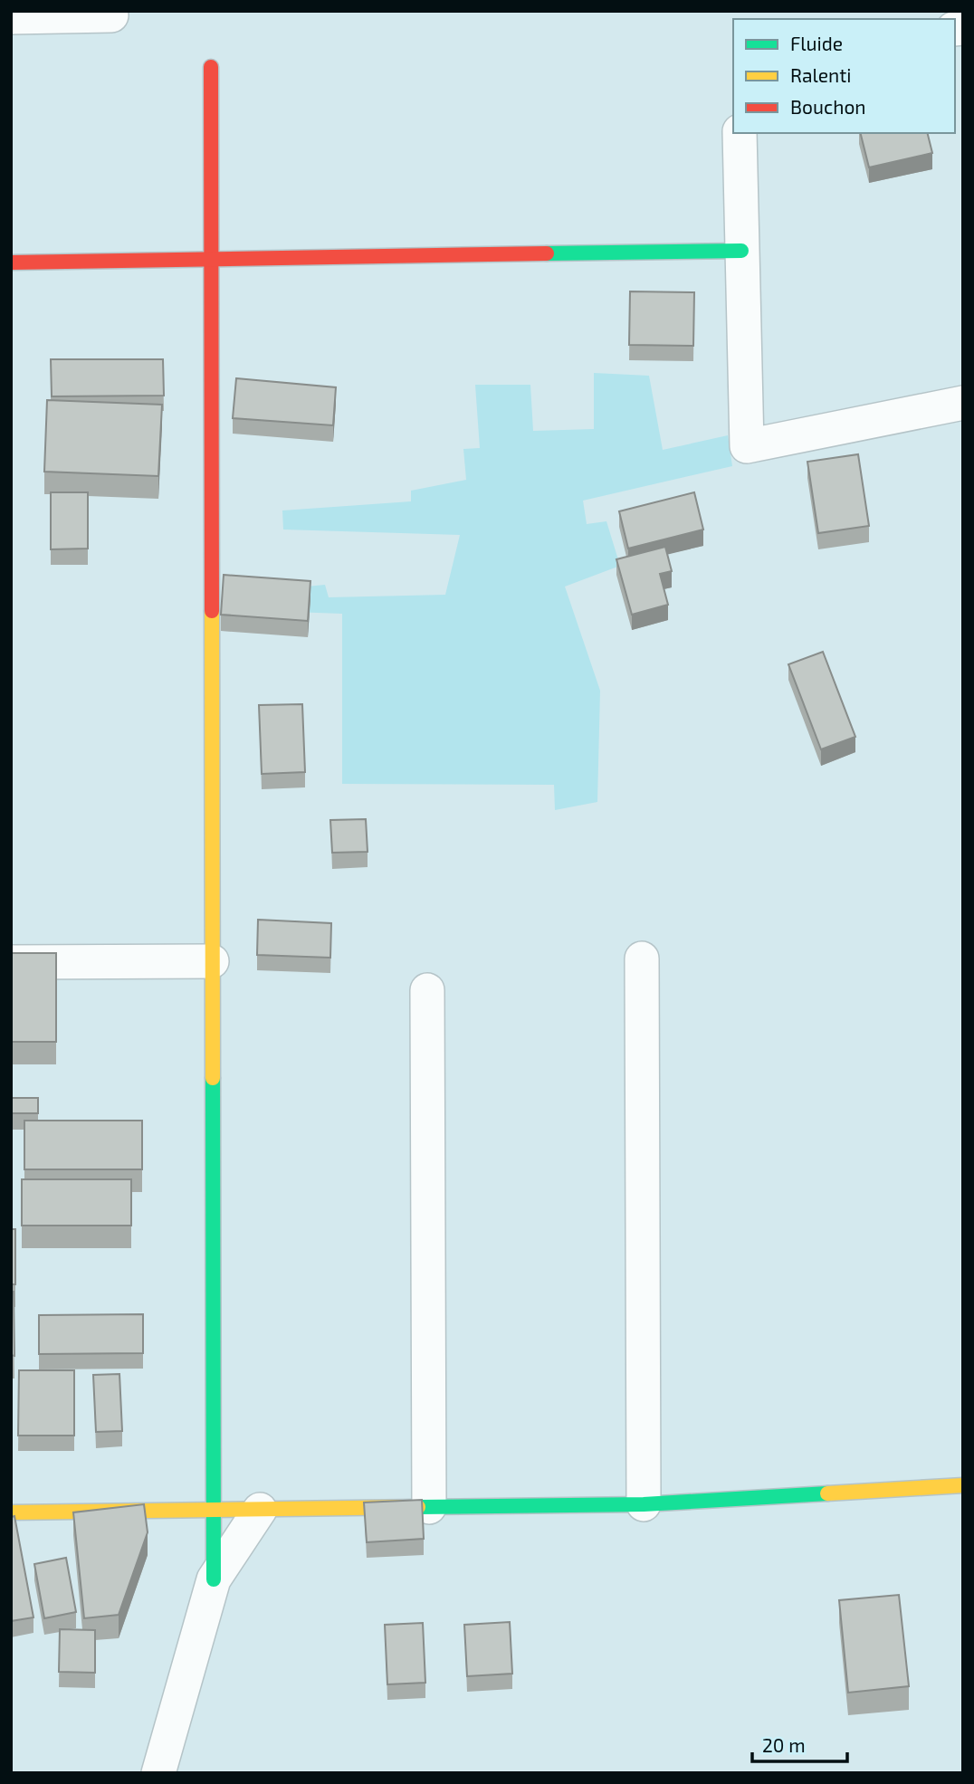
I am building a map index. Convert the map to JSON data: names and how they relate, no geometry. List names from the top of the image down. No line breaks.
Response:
{"legend":["Fluide","Ralenti","Bouchon"],"scale_bar":"20 m"}
